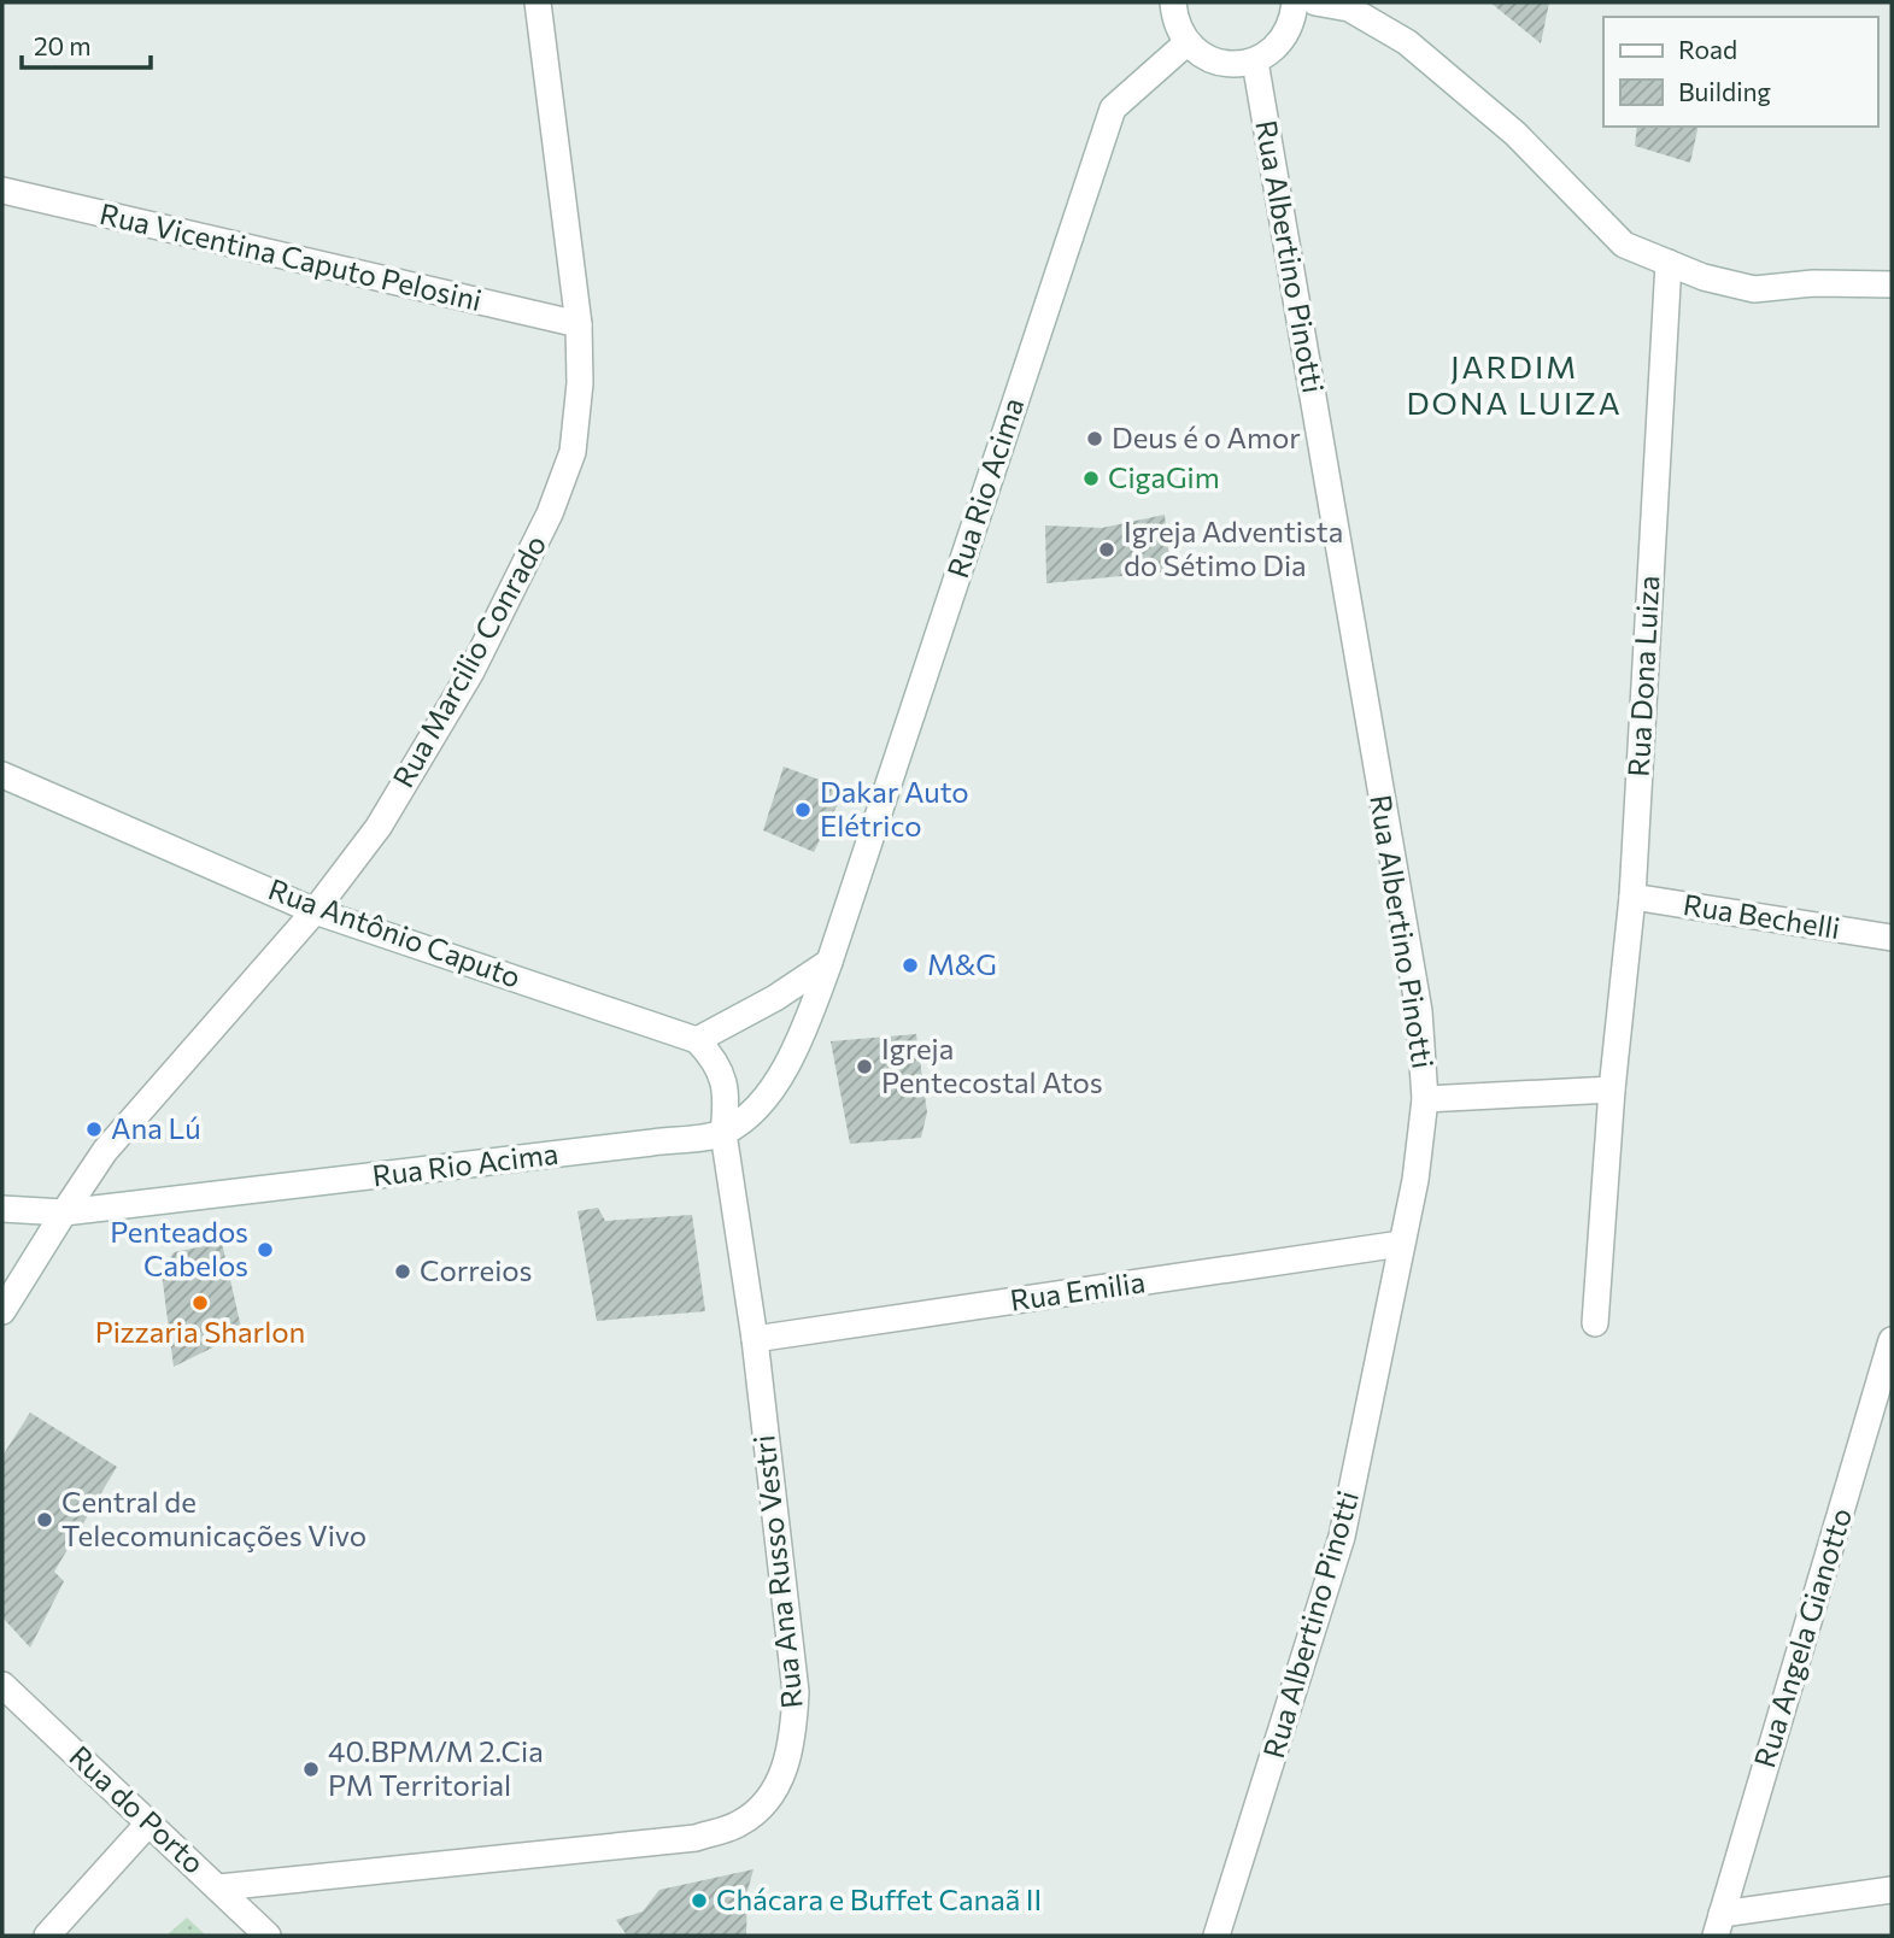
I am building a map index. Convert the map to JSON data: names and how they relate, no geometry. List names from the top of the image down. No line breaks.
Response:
{"streets":{"street":["Rua Albertino Pinotti","Rua Vicentina Caputo Pelosini","Rua Rio Acima","Rua Marcilio Conrado","Rua Dona Luiza","Rua Bechelli","Rua Antônio Caputo","Rua Emilia","Rua Ana Russo Vestri","Rua Angela Gianotto","Rua do Porto"]},"crossings":[["Rua Albertino Pinotti","Rua Emilia"],["Rua Vicentina Caputo Pelosini","Rua Marcilio Conrado"],["Rua Rio Acima","Rua Marcilio Conrado"],["Rua Rio Acima","Rua Ana Russo Vestri"],["Rua Marcilio Conrado","Rua Antônio Caputo"],["Rua Dona Luiza","Rua Bechelli"],["Rua Emilia","Rua Ana Russo Vestri"],["Rua Ana Russo Vestri","Rua do Porto"]],"districts":["JARDIM DONA LUIZA"],"places":["Deus é o Amor","CigaGim","Igreja Adventista do Sétimo Dia","Dakar Auto Elétrico","M&G","Igreja Pentecostal Atos","Ana Lú","Penteados Cabelos","Correios","Pizzaria Sharlon","Central de Telecomunicações Vivo","40.BPM/M 2.Cia PM Territorial","Chácara e Buffet Canaã II"],"legend":["Road","Building"],"scale_bar":"20 m"}
